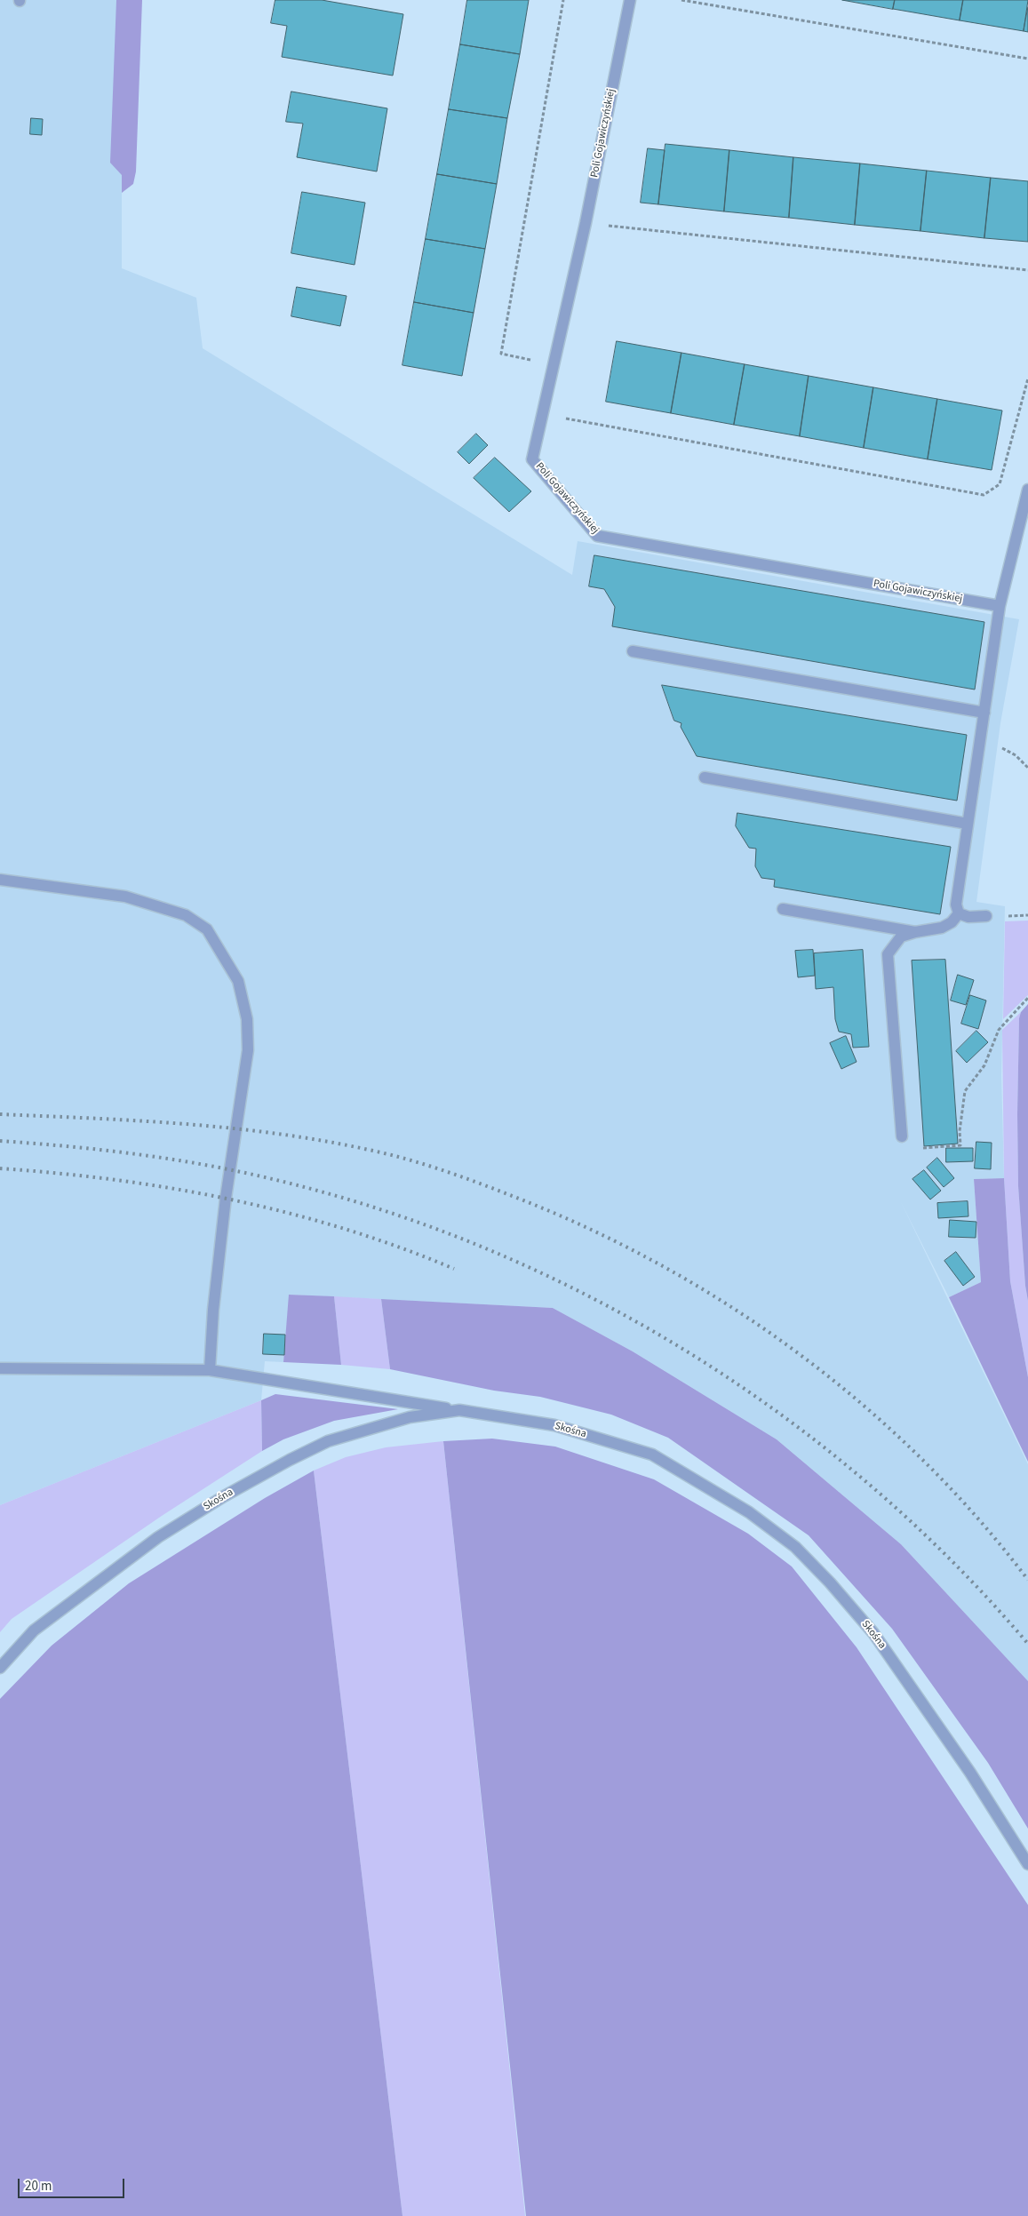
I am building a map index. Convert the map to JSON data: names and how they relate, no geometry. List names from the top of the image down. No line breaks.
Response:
{"streets":{"street":["Poli Gojawiczyńskiej","Skośna"]},"scale_bar":"20 m"}
